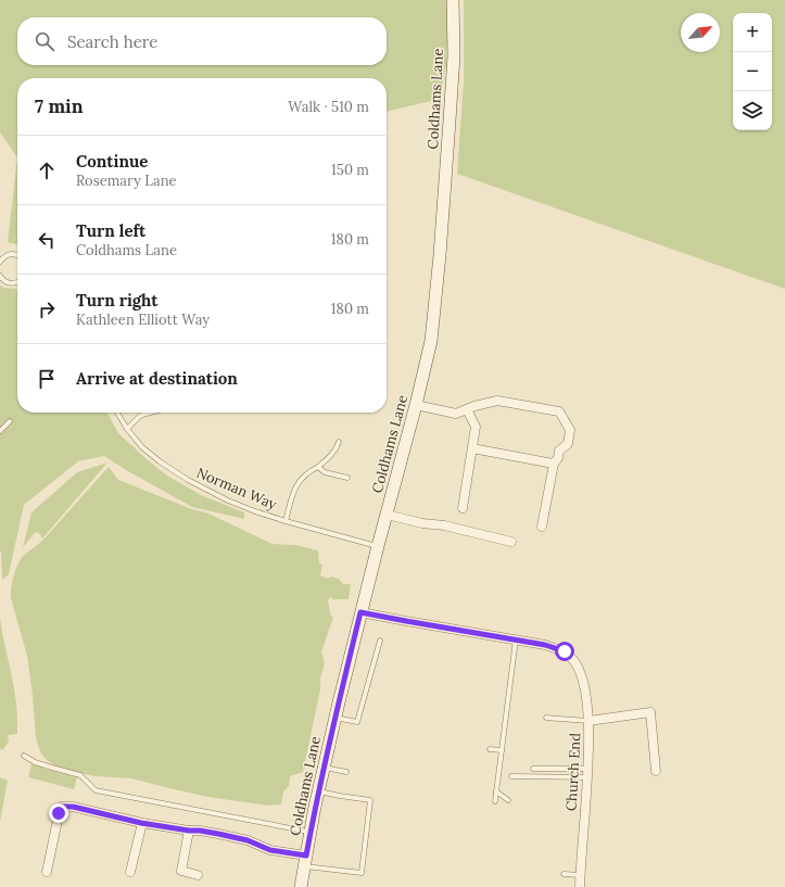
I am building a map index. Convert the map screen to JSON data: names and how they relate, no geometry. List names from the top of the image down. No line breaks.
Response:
{"streets":{"street":["Coldhams Lane","Church End"],"lane":["Norman Way"]},"crossings":[["Coldhams Lane","Norman Way"]],"north":"top right","page":{"map_buttons":["+","−"],"search":"Search here","heading":["7 min","Walk · 510 m"],"list":[["Continue","Rosemary Lane","150 m"],["Turn left","Coldhams Lane","180 m"],["Turn right","Kathleen Elliott Way","180 m"],"Arrive at destination"]}}
